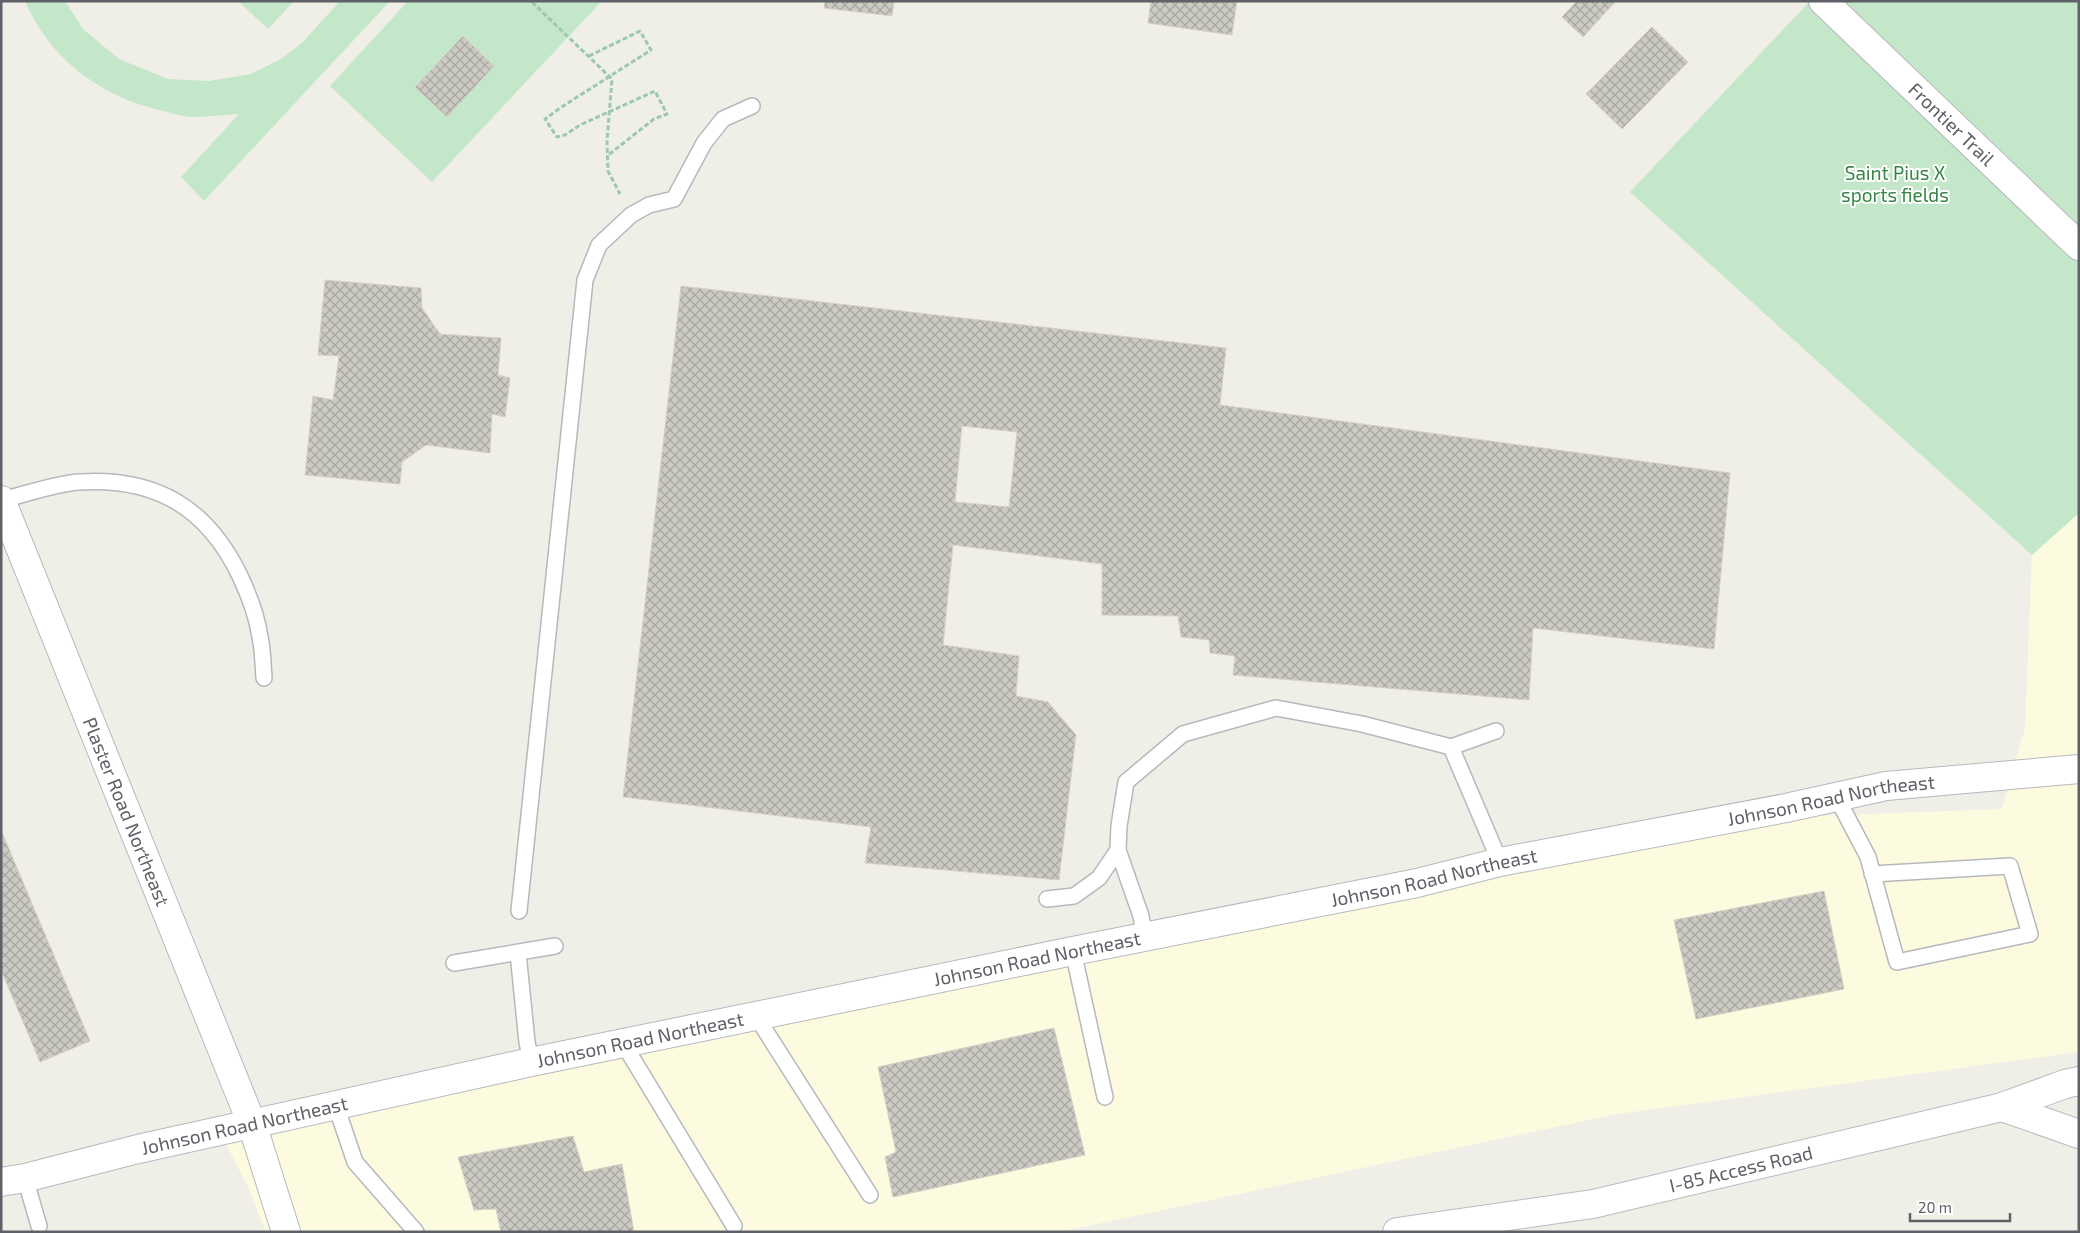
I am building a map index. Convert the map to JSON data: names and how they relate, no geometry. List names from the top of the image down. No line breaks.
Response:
{"streets":{"street":["Frontier Trail","Johnson Road Northeast","Plaster Road Northeast","I-85 Access Road"]},"crossings":[["Johnson Road Northeast","Plaster Road Northeast"]],"parks":["Saint Pius X sports fields"],"scale_bar":"20 m"}
